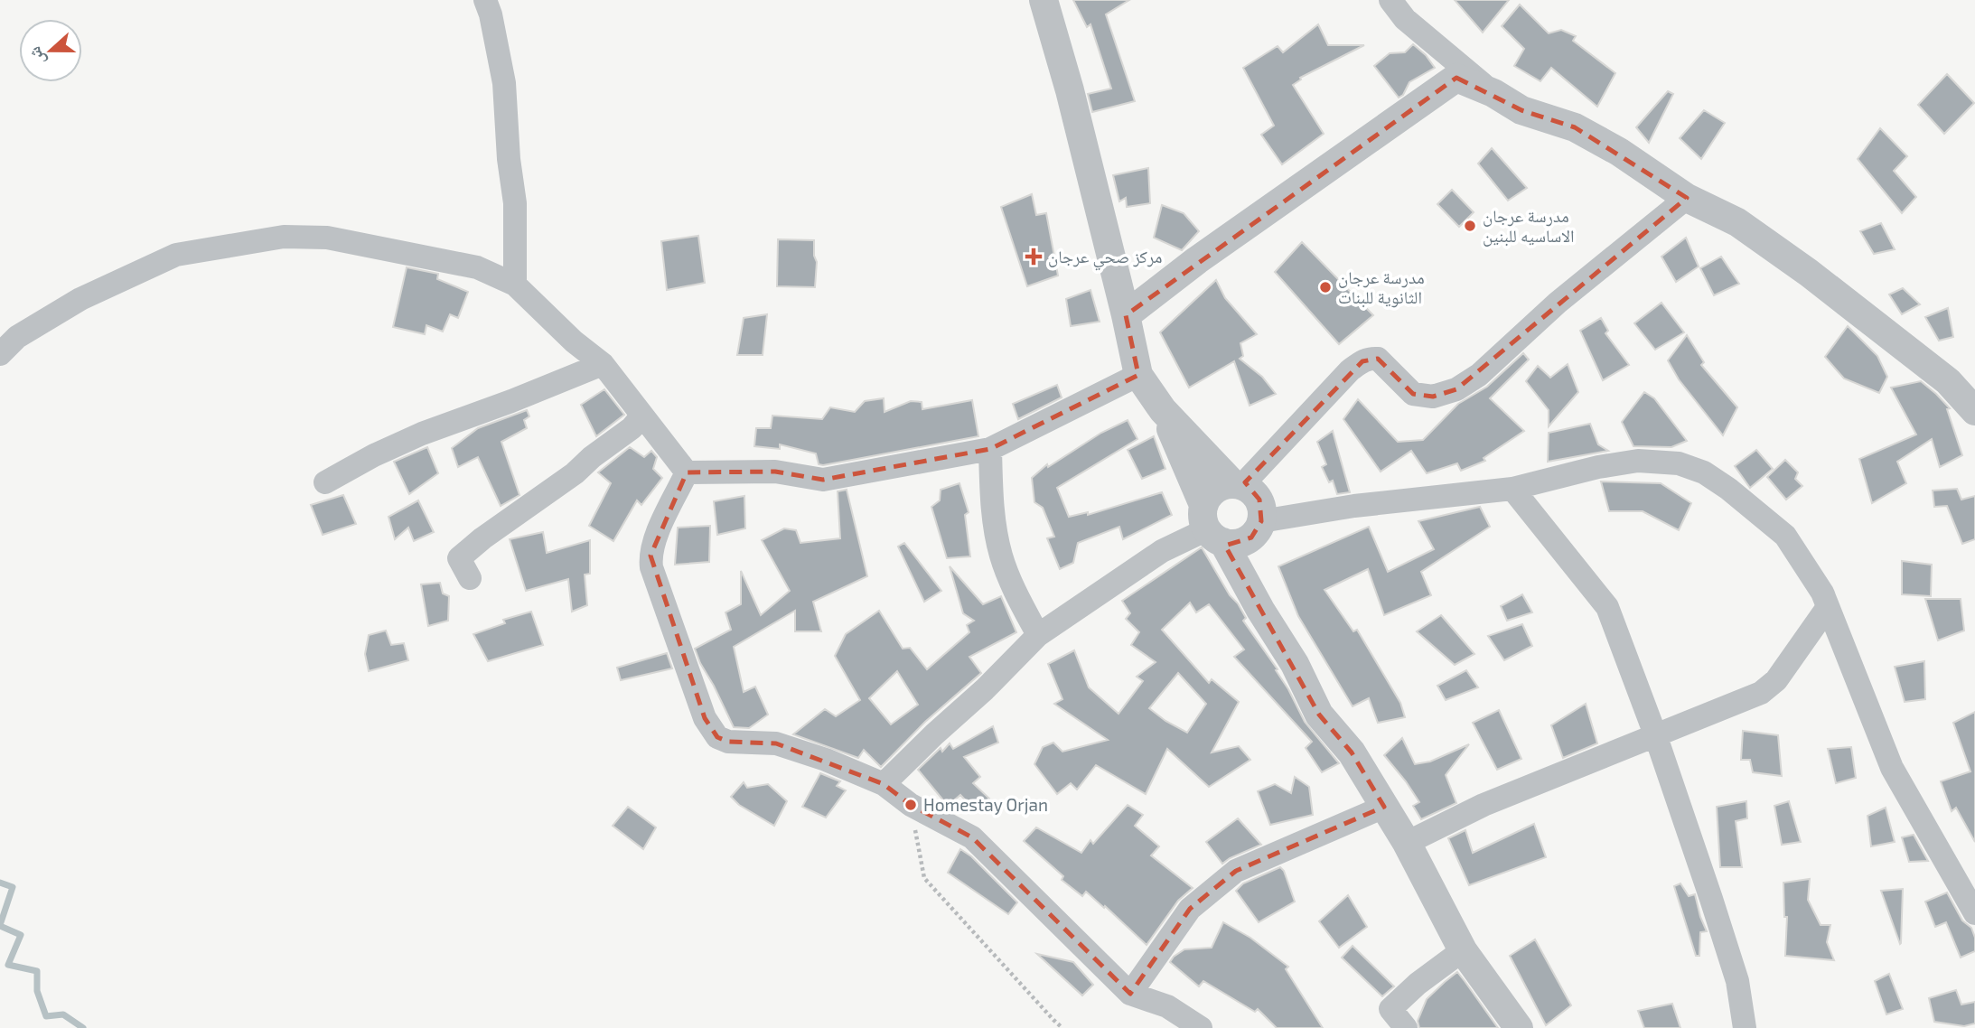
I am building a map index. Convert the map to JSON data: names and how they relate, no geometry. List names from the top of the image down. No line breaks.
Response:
{"places":{"other":["مدرسة عرجان الاساسيه للبنين","مدرسة عرجان الثانوية للبنات","Homestay Orjan"],"health":["مركز صحي عرجان"]},"north":"left"}
